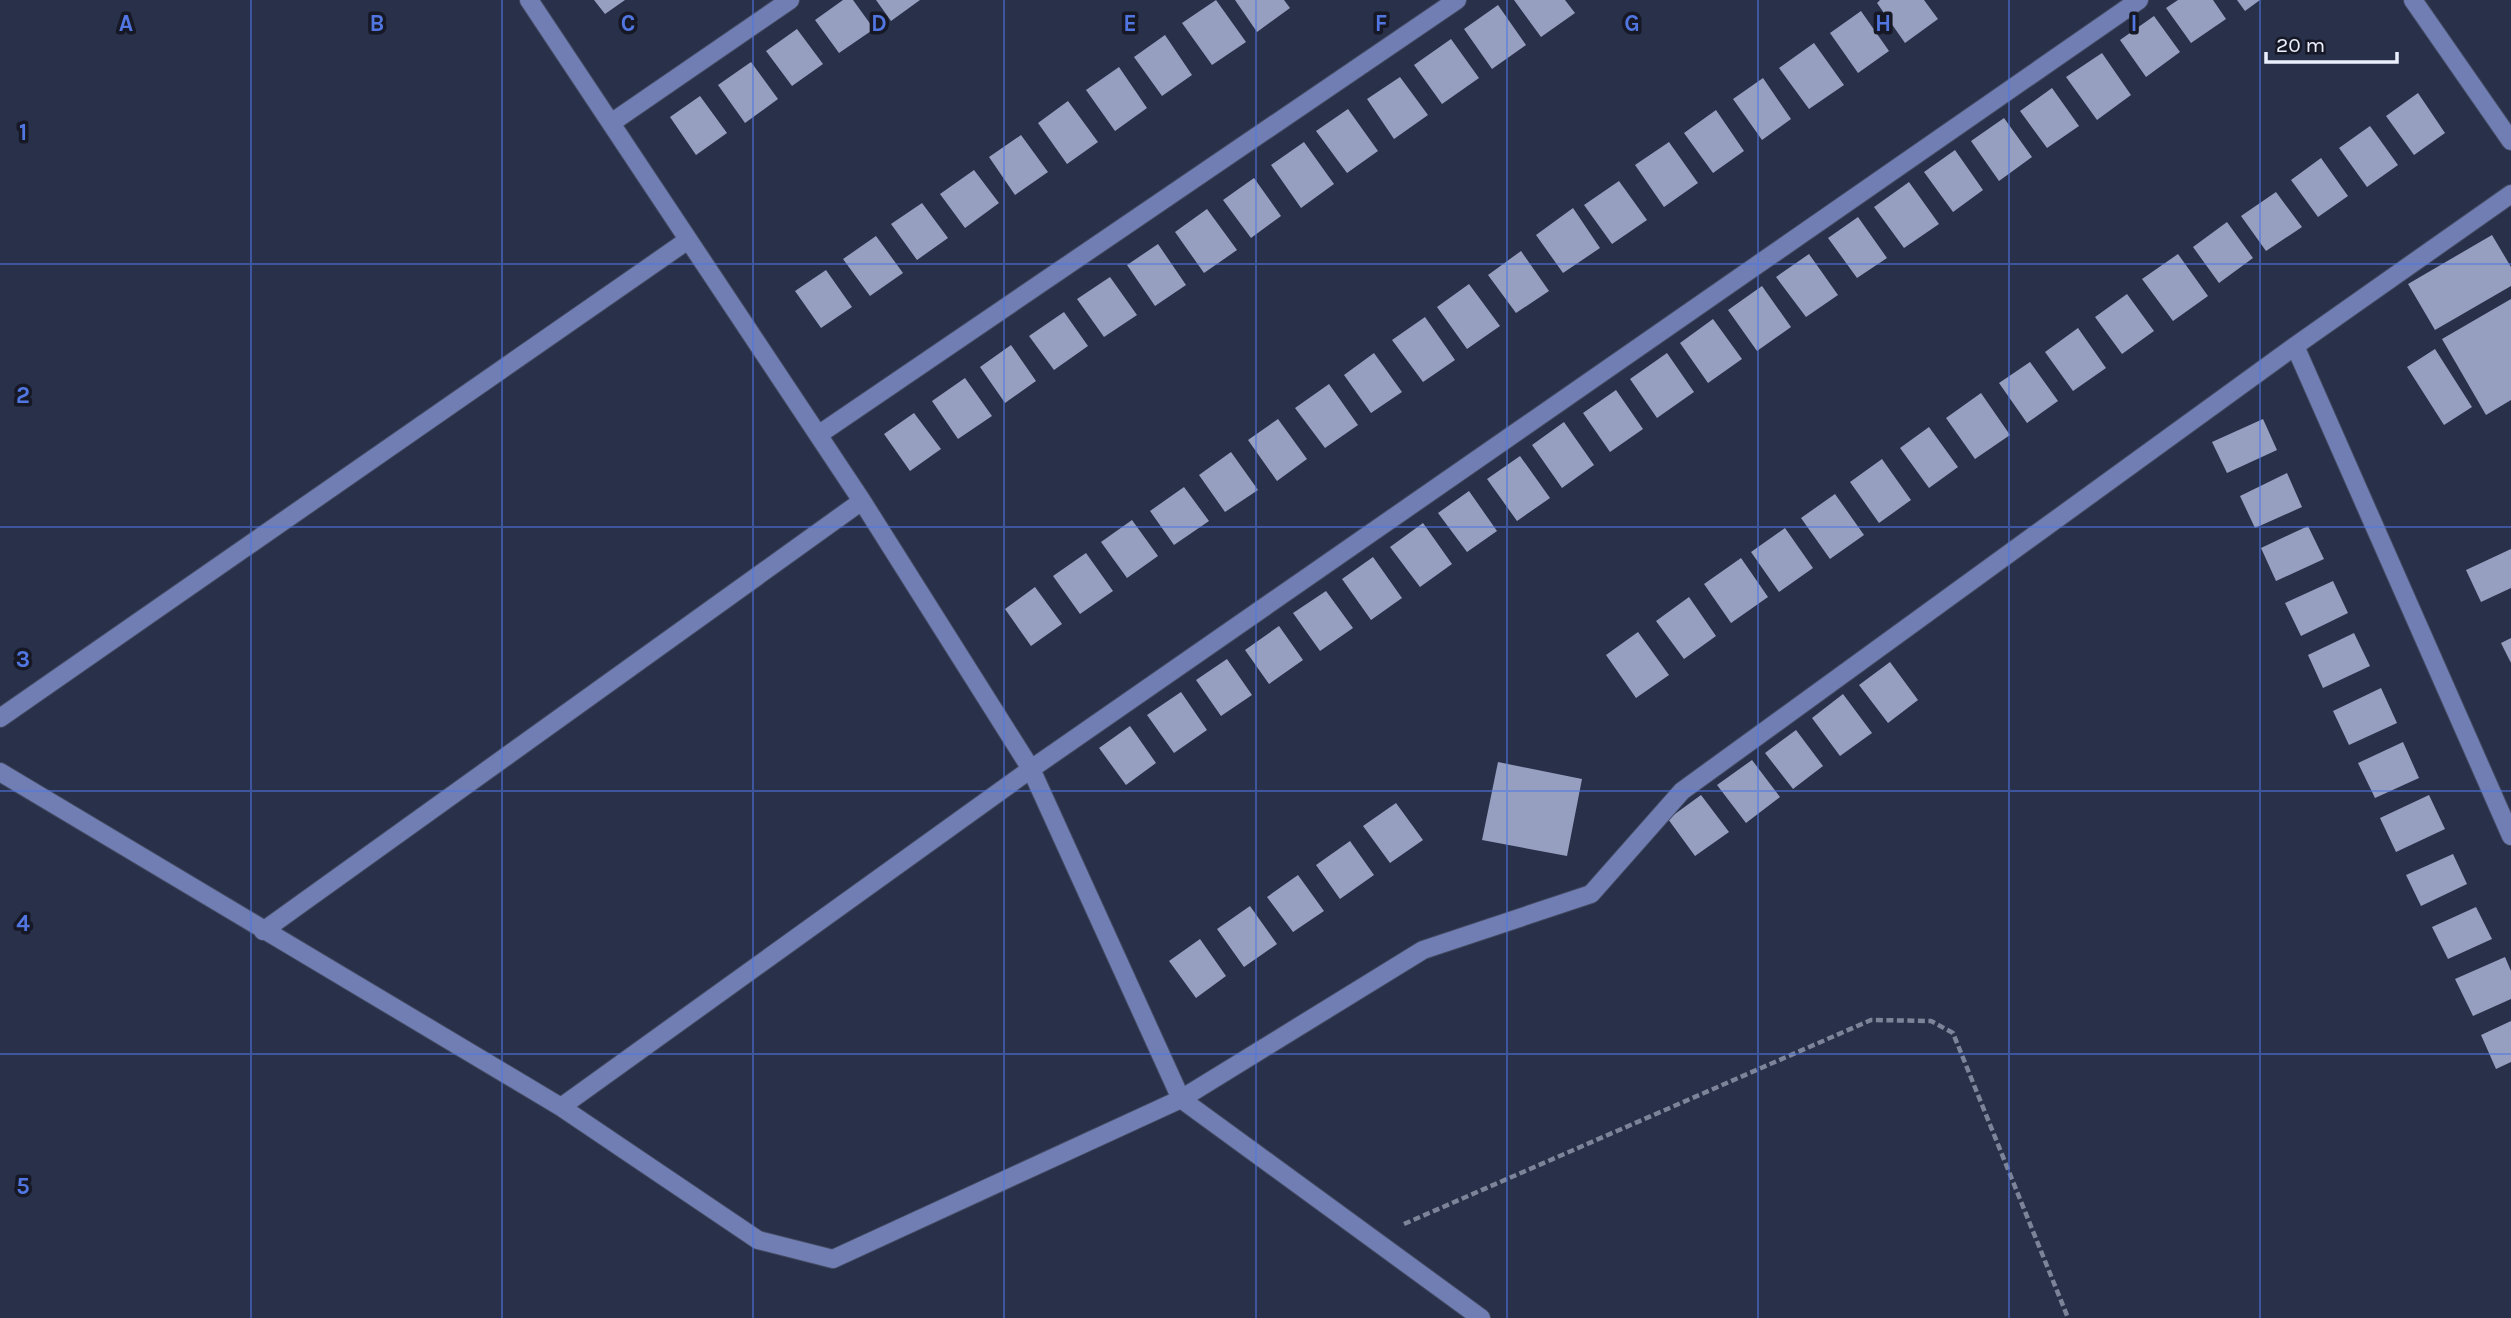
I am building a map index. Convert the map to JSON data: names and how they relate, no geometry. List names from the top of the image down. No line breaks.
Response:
{"scale_bar":"20 m","grid":{"columns":["A","B","C","D","E","F","G","H","I"],"rows":["1","2","3","4","5"]}}
